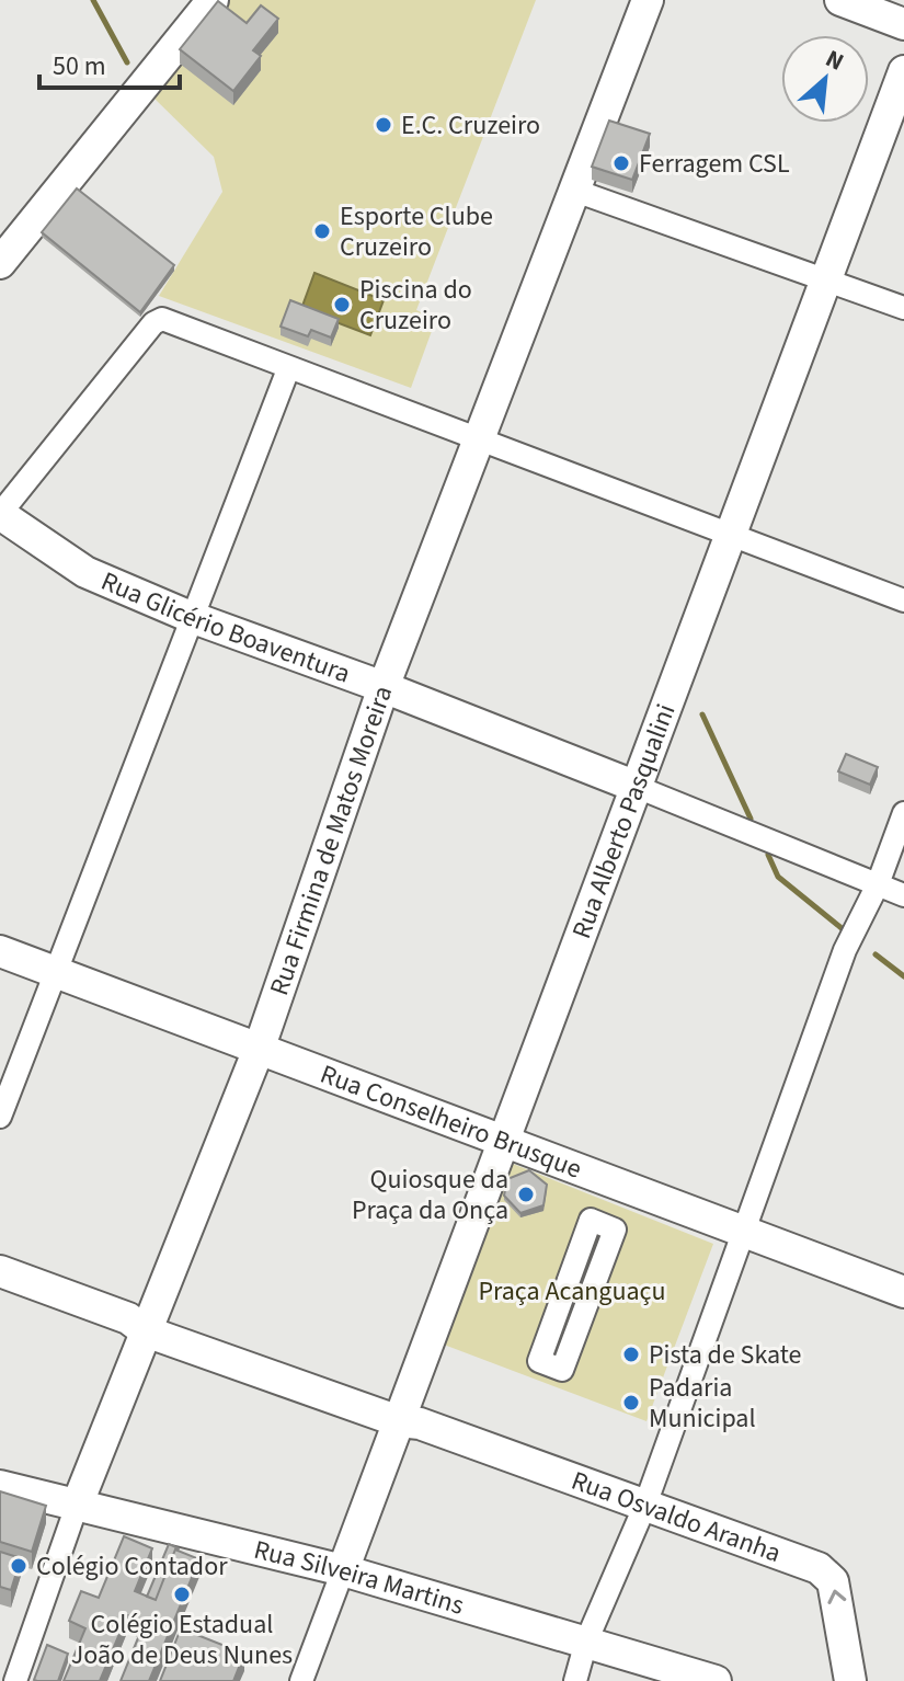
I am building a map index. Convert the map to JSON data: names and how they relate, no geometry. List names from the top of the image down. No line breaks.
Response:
{"streets":{"street":["Rua Glicério Boaventura","Rua Alberto Pasqualini","Rua Firmina de Matos Moreira","Rua Conselheiro Brusque","Rua Osvaldo Aranha","Rua Silveira Martins"]},"crossings":[["Rua Glicério Boaventura","Rua Alberto Pasqualini"],["Rua Glicério Boaventura","Rua Firmina de Matos Moreira"],["Rua Alberto Pasqualini","Rua Conselheiro Brusque"],["Rua Alberto Pasqualini","Rua Osvaldo Aranha"],["Rua Alberto Pasqualini","Rua Silveira Martins"],["Rua Firmina de Matos Moreira","Rua Conselheiro Brusque"],["Rua Firmina de Matos Moreira","Rua Osvaldo Aranha"],["Rua Firmina de Matos Moreira","Rua Silveira Martins"]],"parks":["Praça Acanguaçu"],"places":["E.C. Cruzeiro","Ferragem CSL","Esporte Clube Cruzeiro","Piscina do Cruzeiro","Quiosque da Praça da Onça","Pista de Skate","Padaria Municipal","Colégio Contador","Colégio Estadual João de Deus Nunes"],"scale_bar":"50 m","north":"top right"}
